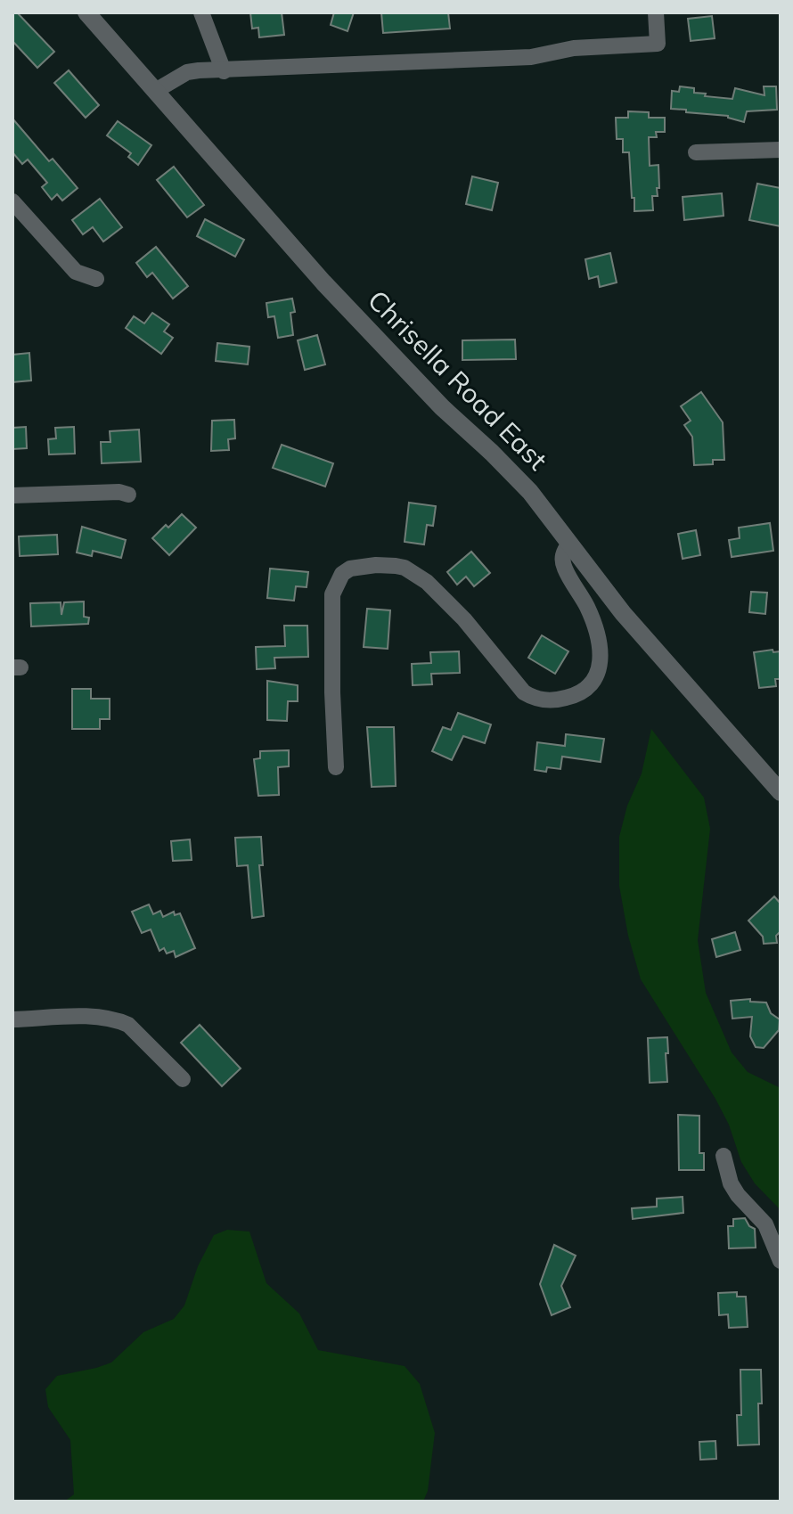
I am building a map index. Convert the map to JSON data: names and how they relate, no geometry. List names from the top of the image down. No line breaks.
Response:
{"streets":{"street":["Chrisella Road East"]}}
